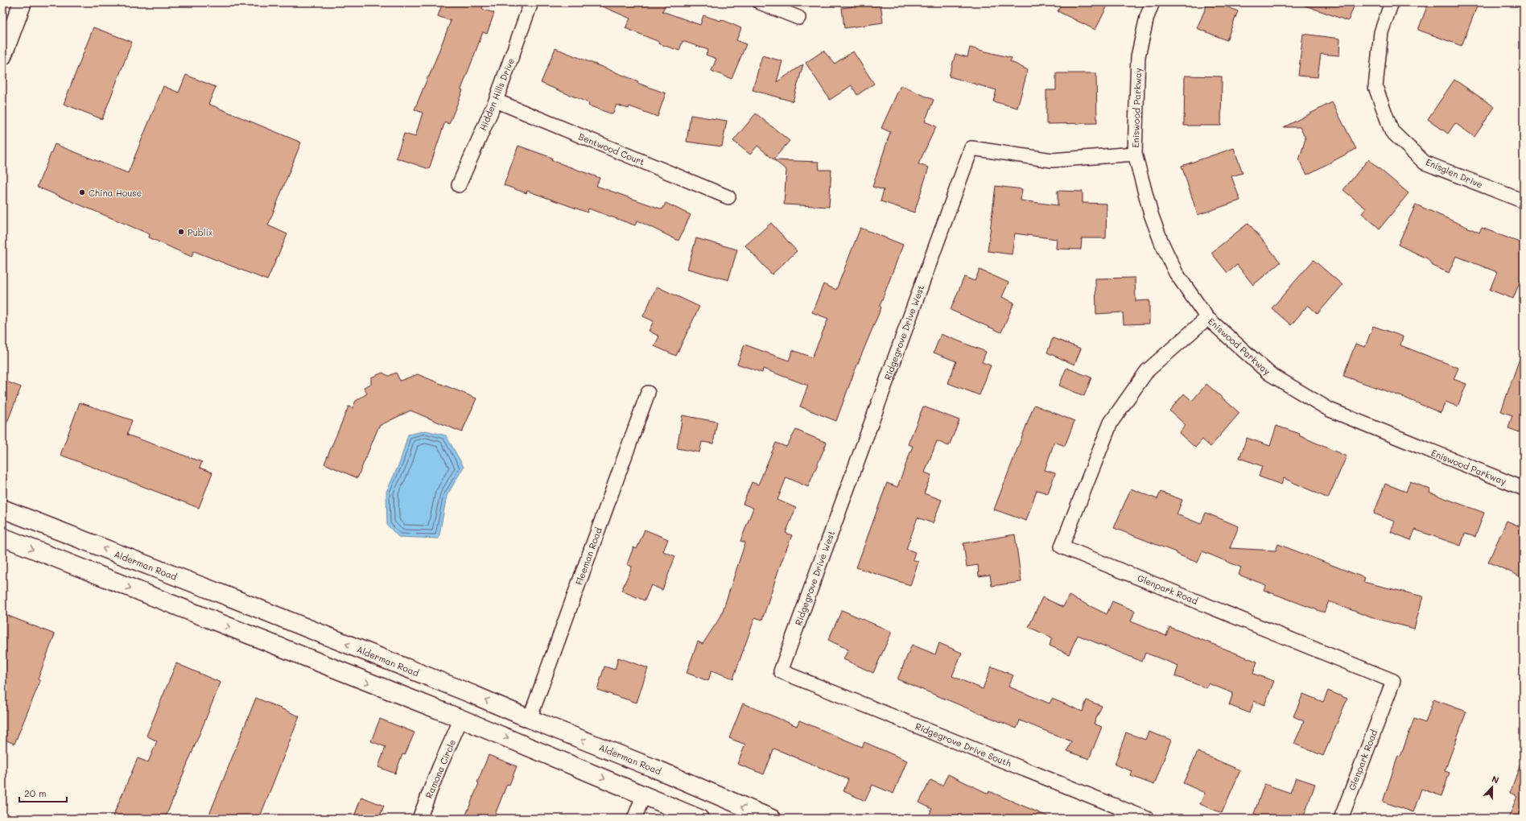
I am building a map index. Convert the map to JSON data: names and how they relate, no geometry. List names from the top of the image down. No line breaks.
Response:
{"streets":{"main road":["Alderman Road"],"street":["Hidden Hills Drive","Eniswood Parkway","Bentwood Court","Enisglen Drive","Ridgegrove Drive West","Fleeman Road","Glenpark Road","Ridgegrove Drive South","Ramona Circle"]},"crossings":[["Hidden Hills Drive","Bentwood Court"],["Eniswood Parkway","Ridgegrove Drive West"],["Eniswood Parkway","Glenpark Road"],["Ridgegrove Drive West","Ridgegrove Drive South"],["Fleeman Road","Alderman Road"]],"places":["China House","Publix"],"scale_bar":"20 m","north":"top"}
